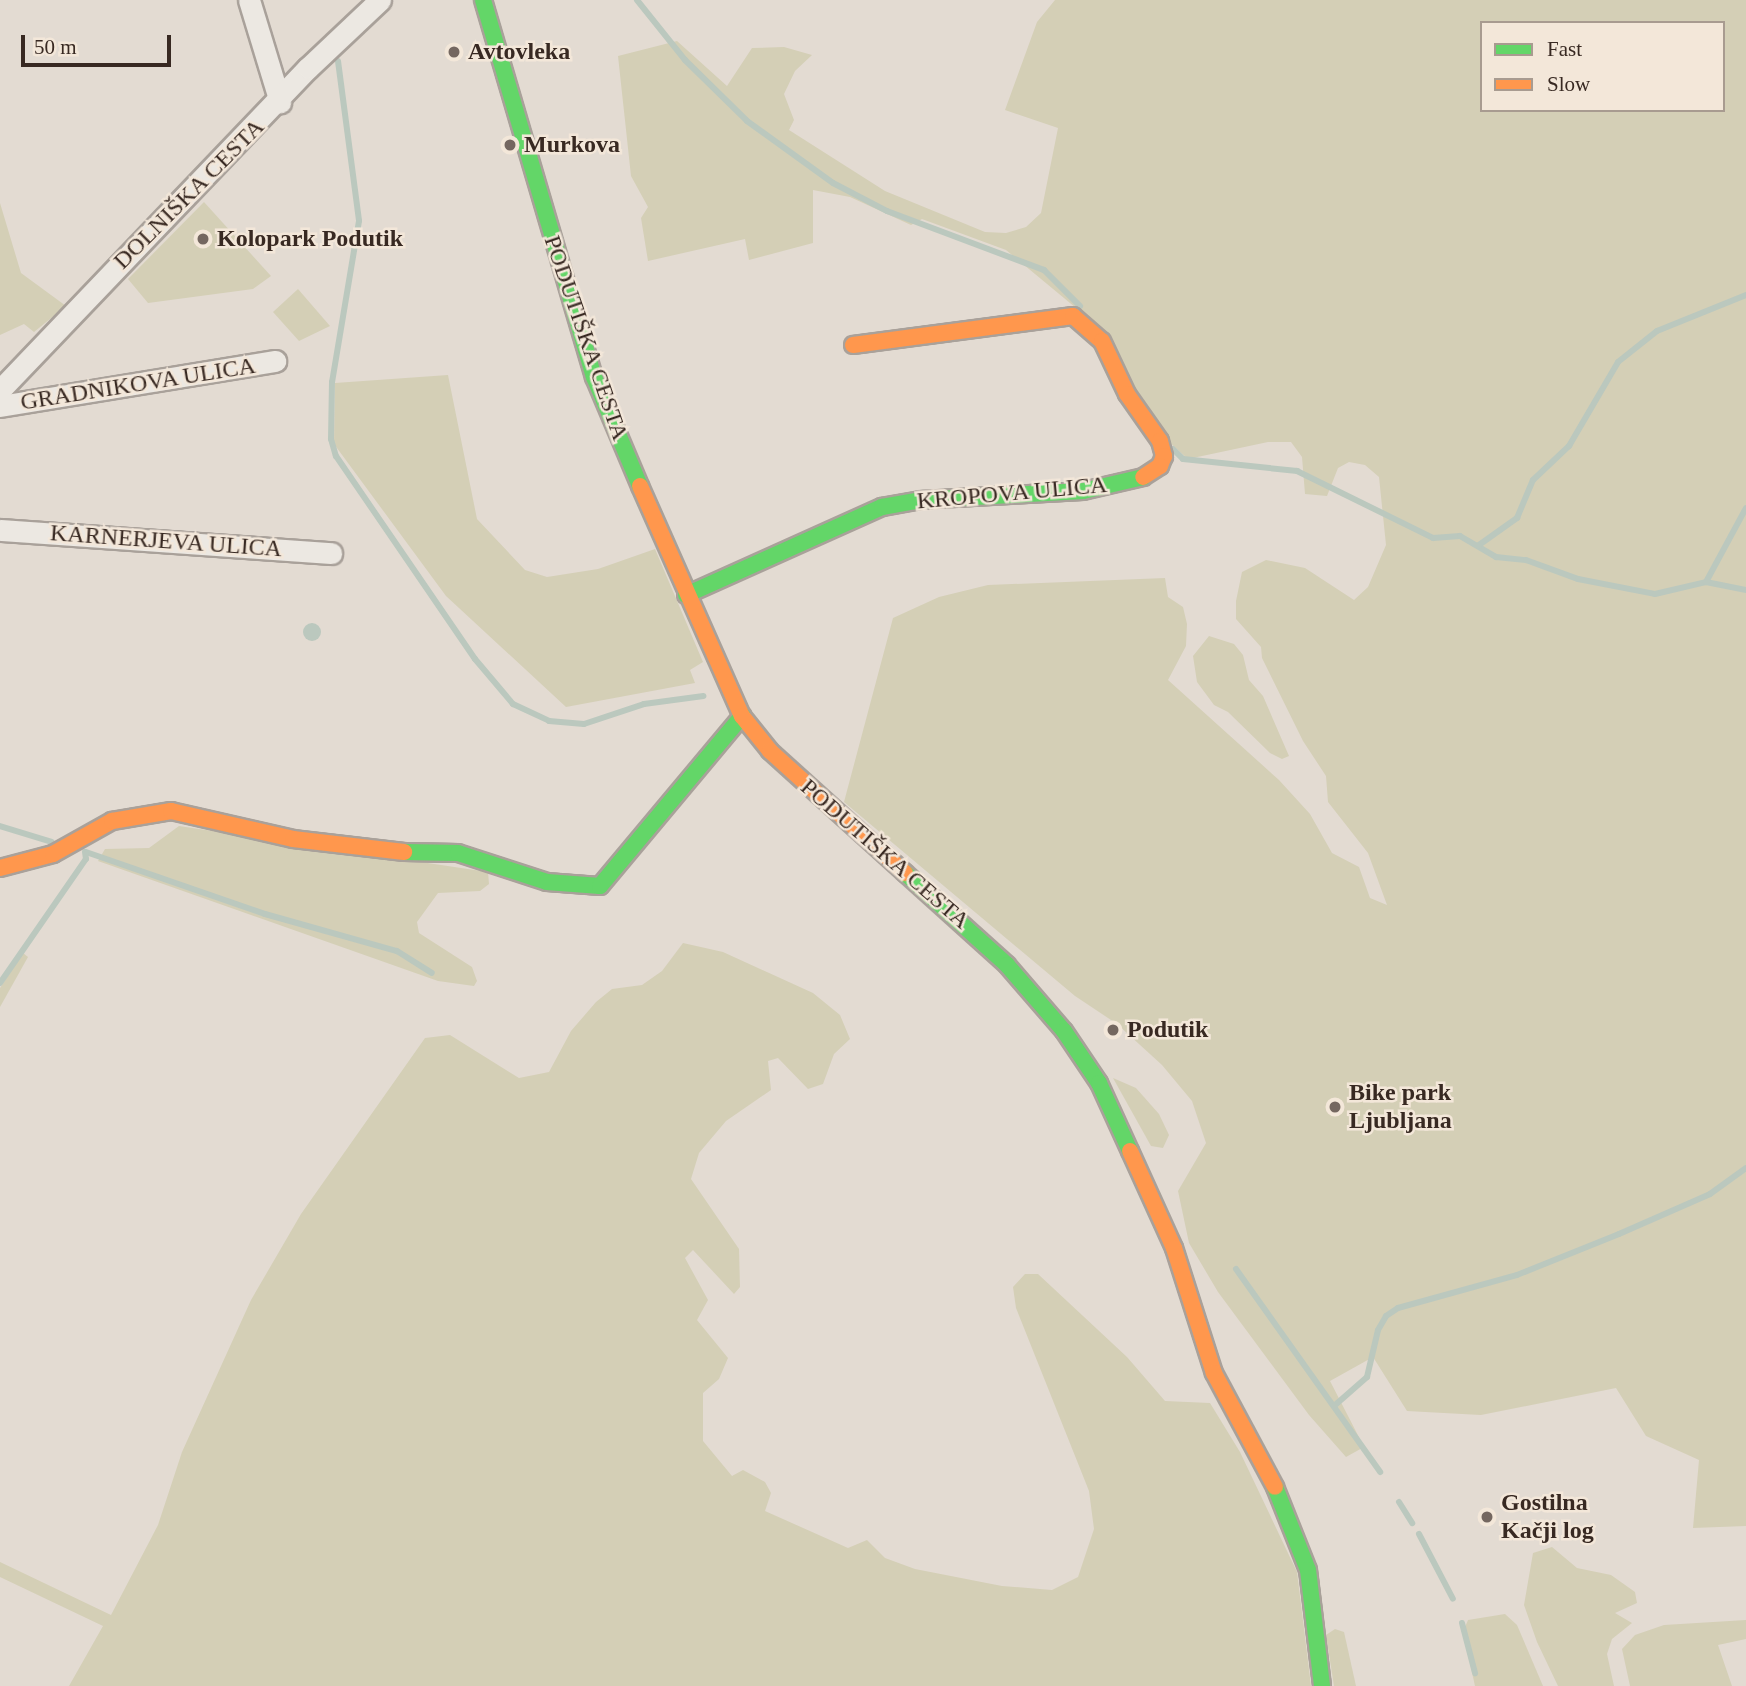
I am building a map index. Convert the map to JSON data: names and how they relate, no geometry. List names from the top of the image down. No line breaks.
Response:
{"streets":{"street":["DOLNIŠKA CESTA","PODUTIŠKA CESTA","GRADNIKOVA ULICA","KROPOVA ULICA","KARNERJEVA ULICA"]},"crossings":[["PODUTIŠKA CESTA","KROPOVA ULICA"]],"places":["Avtovleka","Murkova","Kolopark Podutik","Podutik","Bike park Ljubljana","Gostilna Kačji log"],"legend":["Fast","Slow"],"scale_bar":"50 m"}
